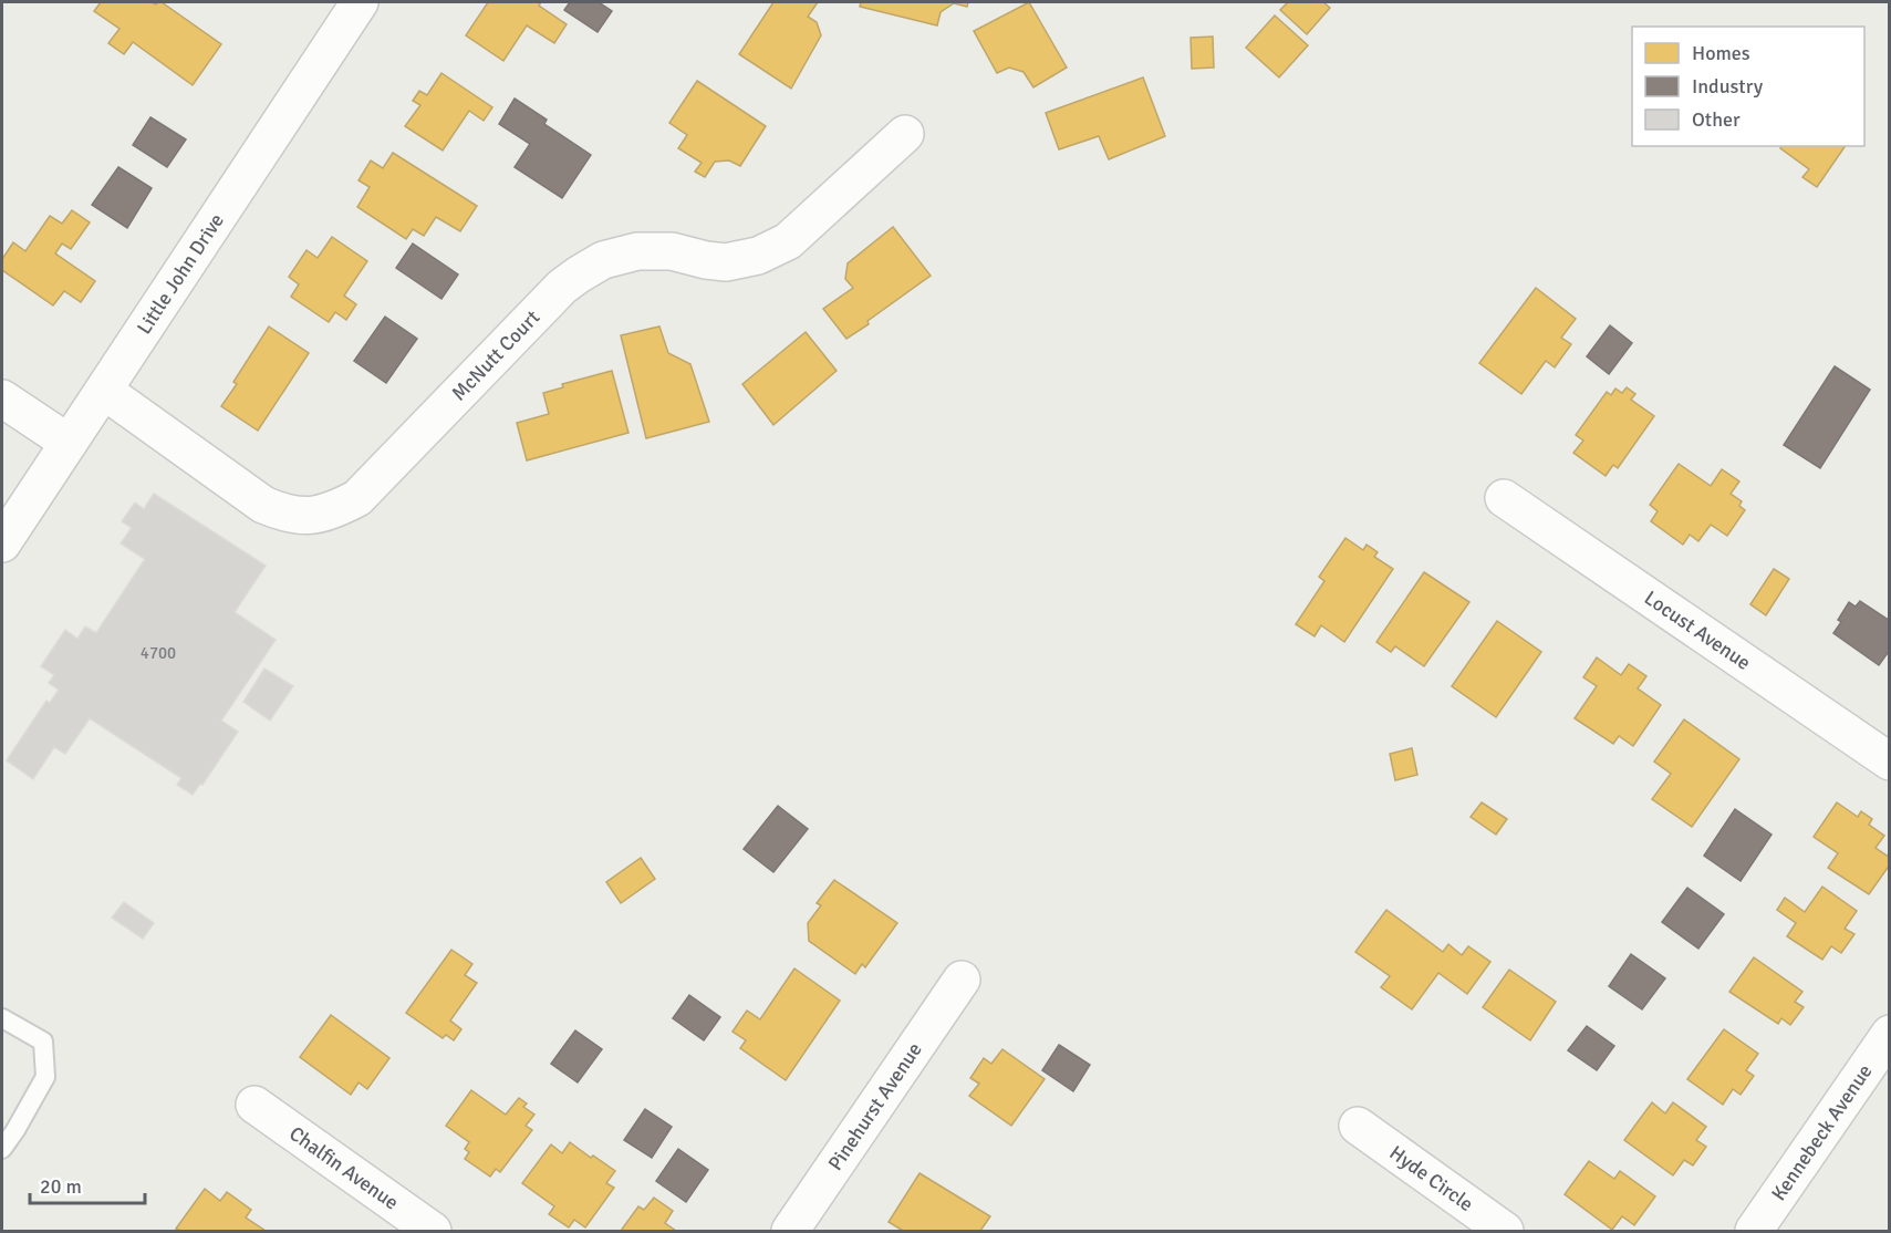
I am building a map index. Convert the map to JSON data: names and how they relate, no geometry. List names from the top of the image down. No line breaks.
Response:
{"streets":{"street":["Little John Drive","McNutt Court","Locust Avenue","Pinehurst Avenue","Kennebeck Avenue","Chalfin Avenue","Hyde Circle"]},"crossings":[["Little John Drive","McNutt Court"]],"house_numbers":["4700"],"legend":["Homes","Industry","Other"],"scale_bar":"20 m"}
